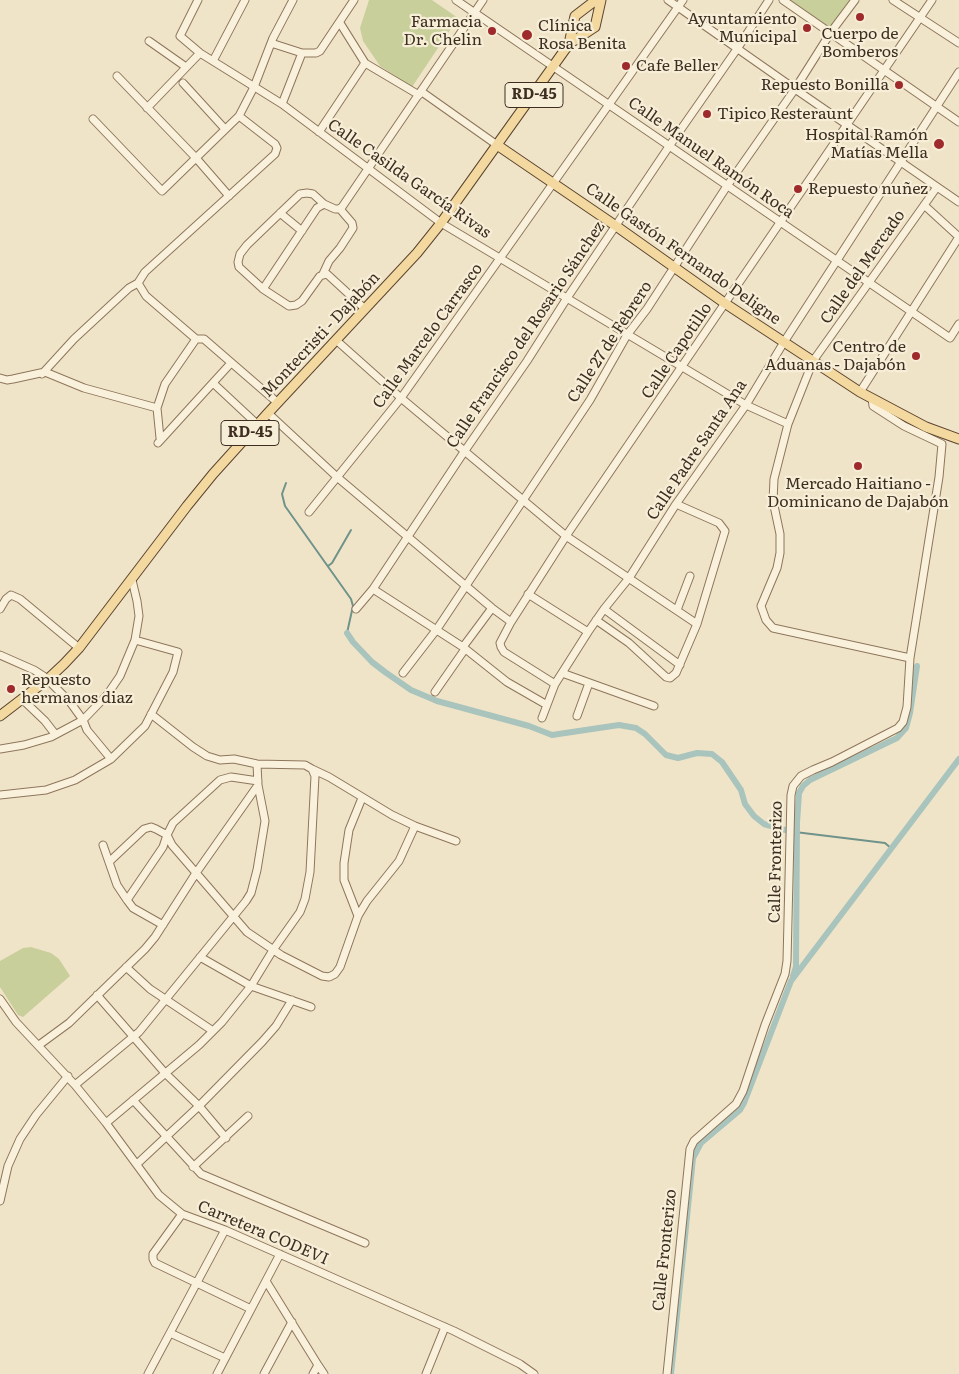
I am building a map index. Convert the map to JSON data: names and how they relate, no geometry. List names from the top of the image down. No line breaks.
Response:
{"streets":{"main road":["RD-45","Calle Gastón Fernando Deligne","Montecristi - Dajabón"],"street":["Calle Manuel Ramón Roca","Calle Casilda García Rivas","Calle del Mercado","Calle Francisco del Rosario Sánchez","Calle Marcelo Carrasco","Calle 27 de Febrero","Calle Capotillo","Calle Padre Santa Ana","Calle Fronterizo","Carretera CODEVI"]},"crossings":[["RD-45","Calle Manuel Ramón Roca"],["RD-45","Calle Gastón Fernando Deligne"],["RD-45","Montecristi - Dajabón"],["Calle Manuel Ramón Roca","Calle del Mercado"],["Calle Manuel Ramón Roca","Calle Francisco del Rosario Sánchez"],["Calle Manuel Ramón Roca","Calle Marcelo Carrasco"],["Calle Manuel Ramón Roca","Calle 27 de Febrero"],["Calle Manuel Ramón Roca","Calle Capotillo"],["Calle Manuel Ramón Roca","Calle Padre Santa Ana"],["Calle Casilda García Rivas","Calle del Mercado"],["Calle Casilda García Rivas","Montecristi - Dajabón"],["Calle Casilda García Rivas","Calle Francisco del Rosario Sánchez"],["Calle Casilda García Rivas","Calle Marcelo Carrasco"],["Calle Casilda García Rivas","Calle 27 de Febrero"],["Calle Casilda García Rivas","Calle Capotillo"],["Calle Casilda García Rivas","Calle Padre Santa Ana"],["Calle Gastón Fernando Deligne","Calle del Mercado"],["Calle Gastón Fernando Deligne","Montecristi - Dajabón"],["Calle Gastón Fernando Deligne","Calle Francisco del Rosario Sánchez"],["Calle Gastón Fernando Deligne","Calle Marcelo Carrasco"],["Calle Gastón Fernando Deligne","Calle 27 de Febrero"],["Calle Gastón Fernando Deligne","Calle Capotillo"],["Calle Gastón Fernando Deligne","Calle Padre Santa Ana"],["Calle Gastón Fernando Deligne","Calle Fronterizo"],["Calle del Mercado","Calle Fronterizo"],["Calle Capotillo","Calle Padre Santa Ana"]],"places":["Cuerpo de Bomberos","Ayuntamiento Municipal","Farmacia Dr. Chelin","Clínica Rosa Benita","Cafe Beller","Repuesto Bonilla","Tipico Resteraunt","Hospital Ramón Matías Mella","Repuesto nuñez","Centro de Aduanas - Dajabón","Mercado Haitiano - Dominicano de Dajabón","Repuesto hermanos diaz"]}
